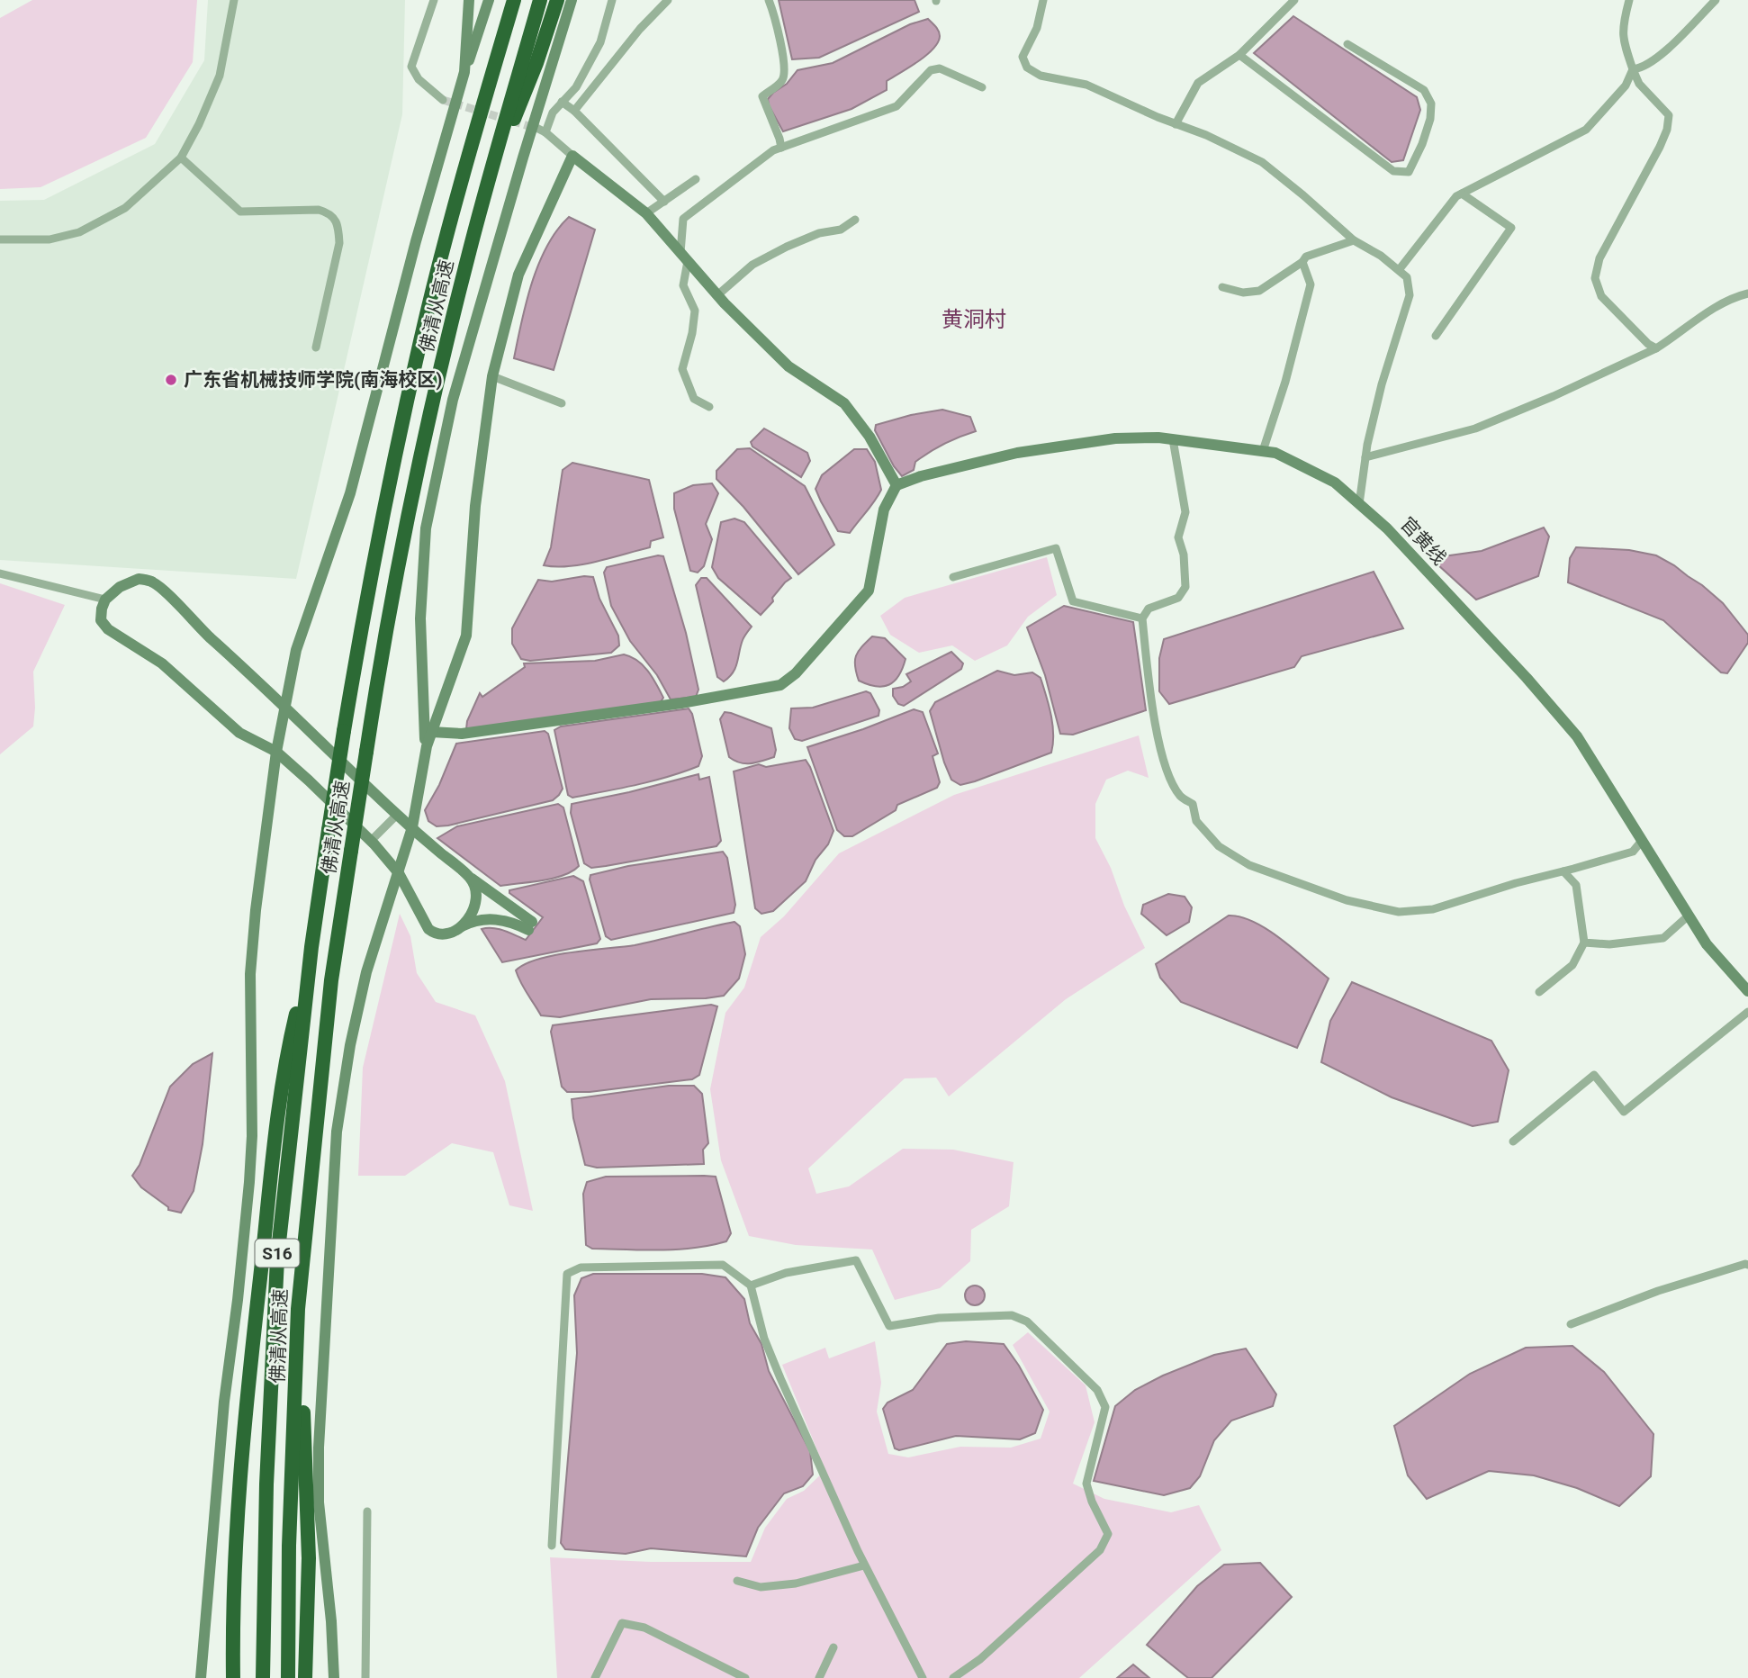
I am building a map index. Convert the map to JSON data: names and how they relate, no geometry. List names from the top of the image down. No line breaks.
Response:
{"streets":{"highway":["佛清从高速","S16"],"street":["官黄线"]},"districts":["黄洞村"],"places":["广东省机械技师学院(南海校区)"]}
